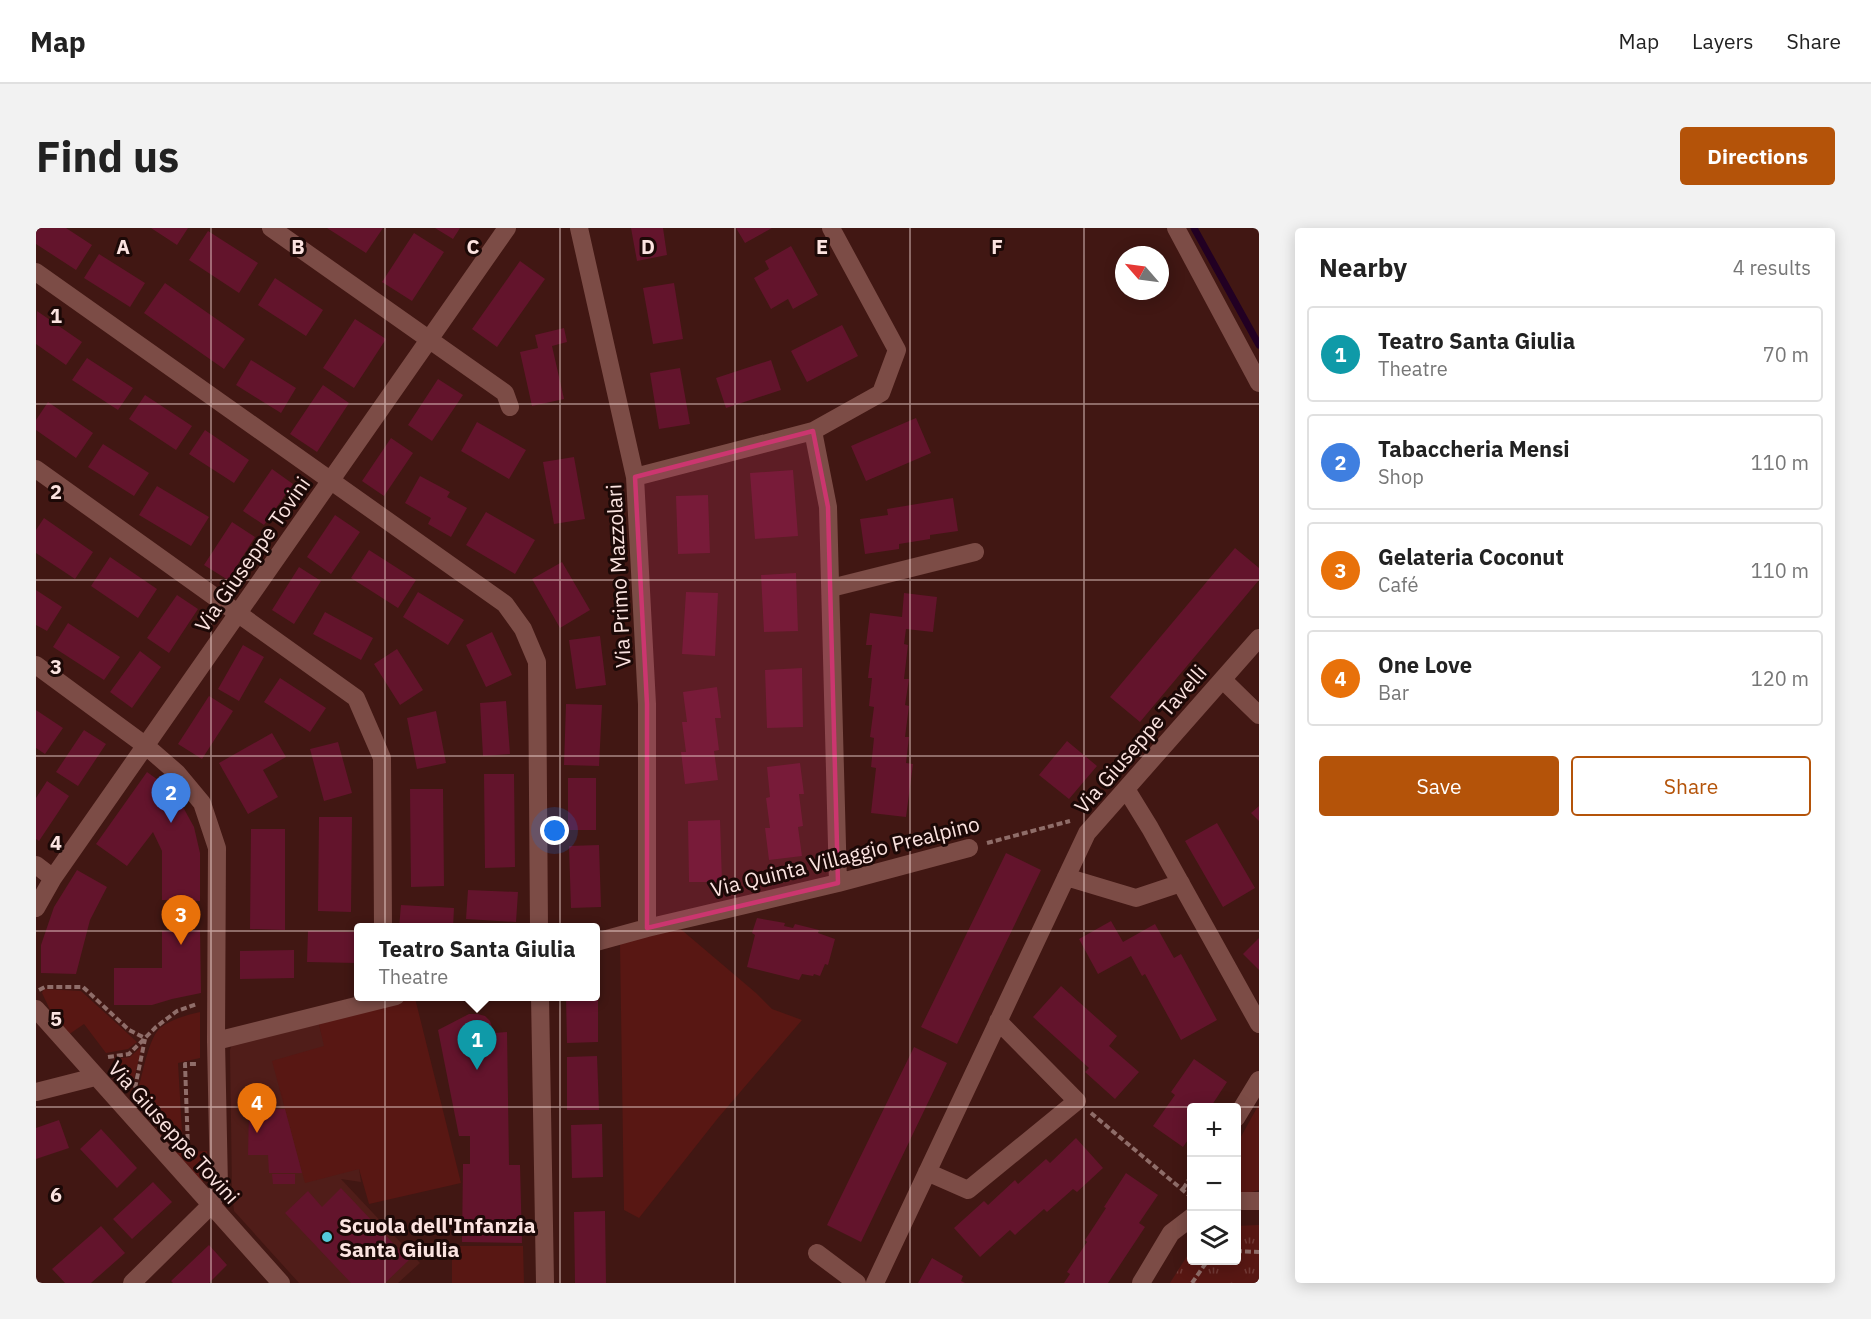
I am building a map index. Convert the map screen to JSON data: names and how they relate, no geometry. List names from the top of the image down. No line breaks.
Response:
{"streets":{"street":["Via Giuseppe Tovini","Via Primo Mazzolari","Via Giuseppe Tavelli","Via Quinta Villaggio Prealpino"]},"crossings":[["Via Primo Mazzolari","Via Quinta Villaggio Prealpino"]],"places":["Scuola dell'Infanzia Santa Giulia"],"north":"top left","page":{"header":"Map","nav":["Map","Layers","Share"],"buttons":["Directions",["Save","Share"]],"title":"Find us","heading":["Nearby","4 results"],"list":[{"mark":"1","name":"Teatro Santa Giulia","note":"Theatre","value":"70 m"},{"mark":"2","name":"Tabaccheria Mensi","note":"Shop","value":"110 m"},{"mark":"3","name":"Gelateria Coconut","note":"Café","value":"110 m"},{"mark":"4","name":"One Love","note":"Bar","value":"120 m"}],"pins":["2","3","1","4"],"popup":["Teatro Santa Giulia","Theatre"],"map_buttons":["+","−"]},"grid":{"columns":["A","B","C","D","E","F"],"rows":["1","2","3","4","5","6"]}}
